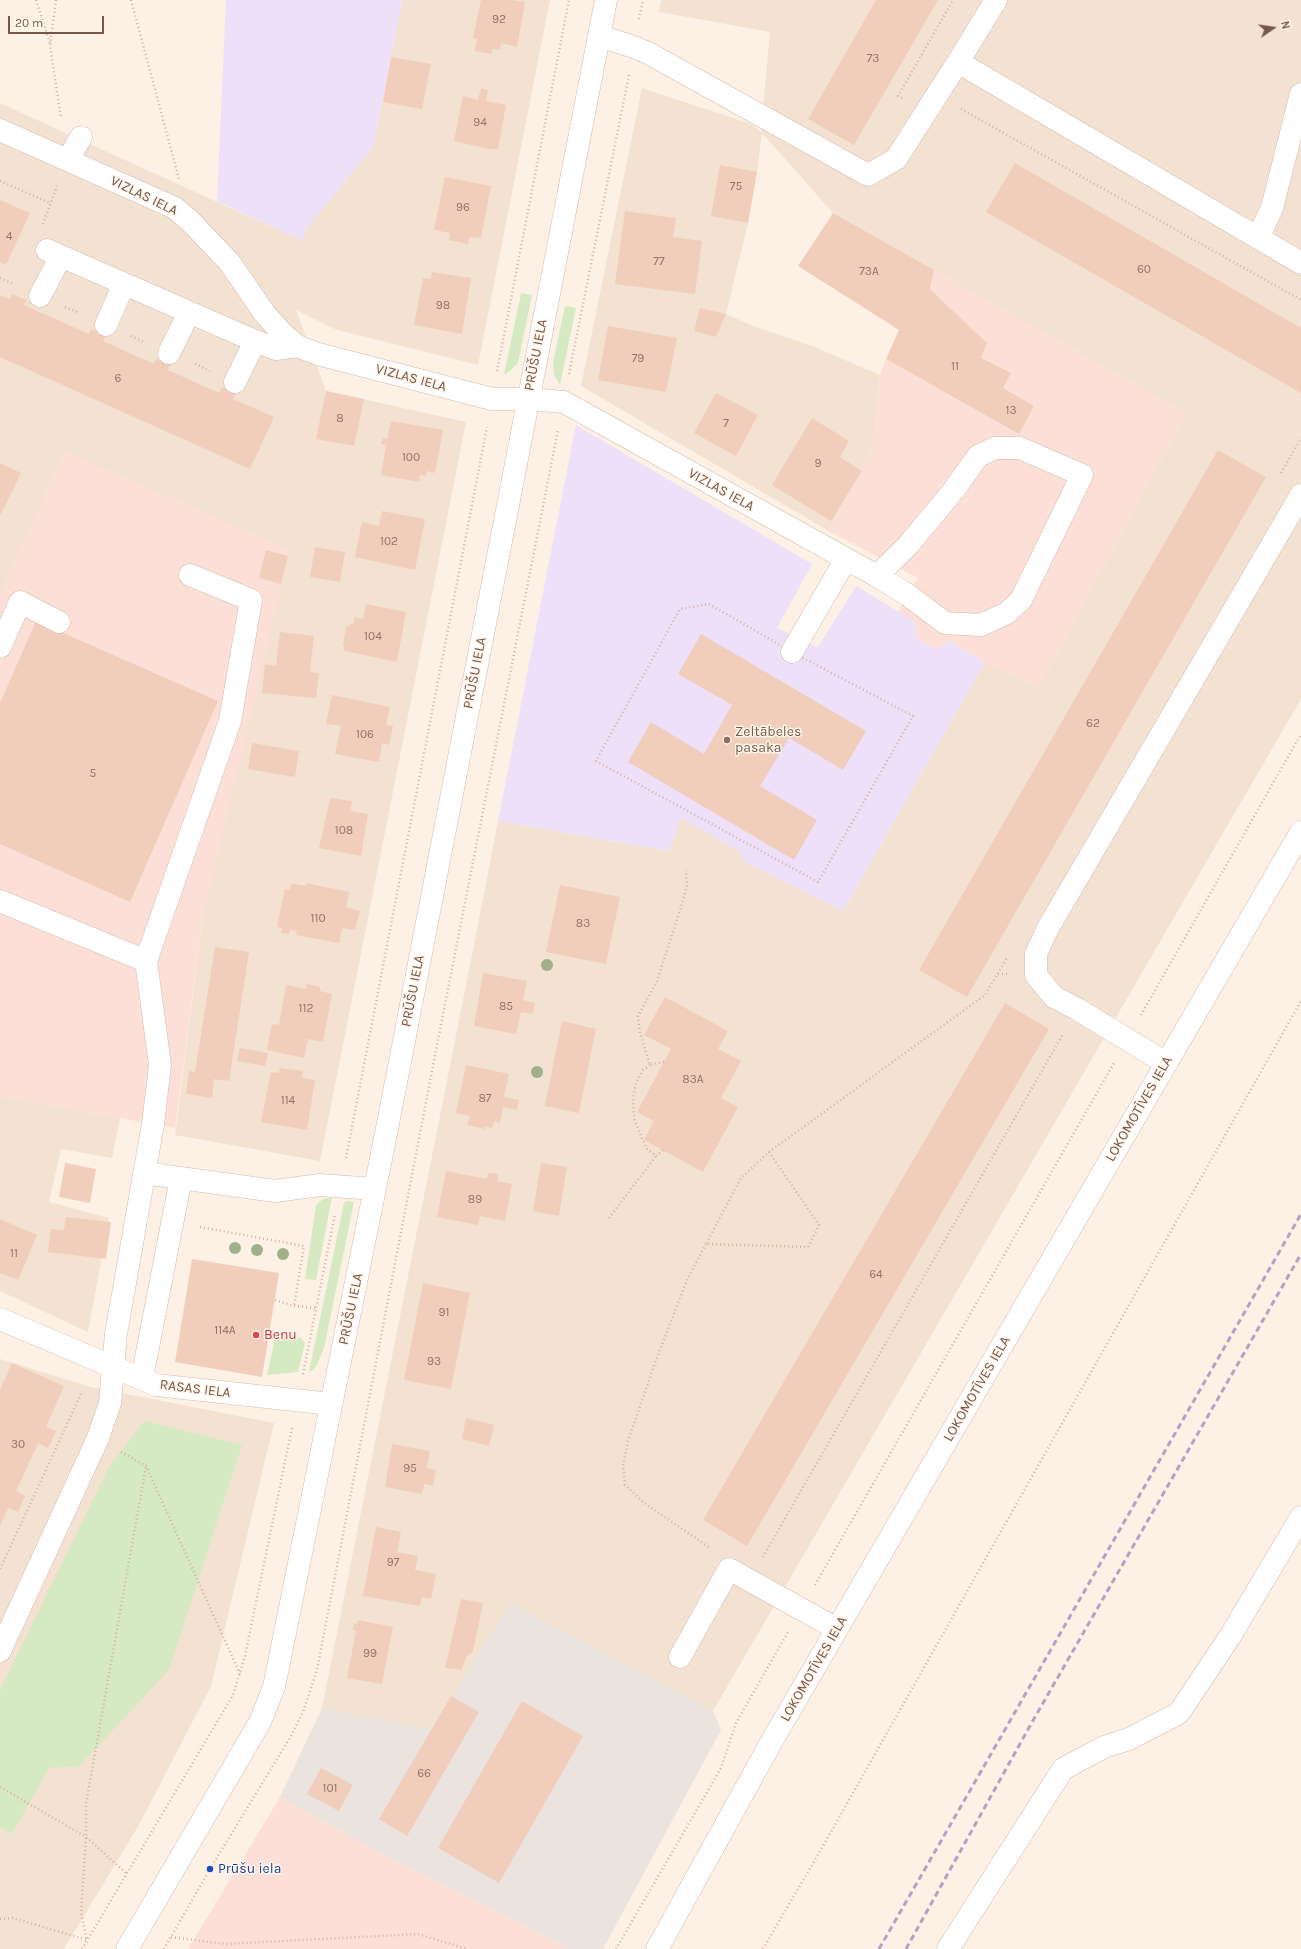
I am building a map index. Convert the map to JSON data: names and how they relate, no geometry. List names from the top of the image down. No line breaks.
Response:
{"streets":{"street":["VIZLAS IELA","PRŪŠU IELA","LOKOMOTĪVES IELA","RASAS IELA"]},"crossings":[["VIZLAS IELA","PRŪŠU IELA"],["PRŪŠU IELA","RASAS IELA"]],"places":["Zeltābeles pasaka","Benu","Prūšu iela"],"house_numbers":["92","73","94","75","96","4","77","60","73A","98","79","11","6","13","8","7","100","9","102","104","62","106","5","108","110","83","85","112","83A","87","114","89","11","64","91","114A","93","30","95","97","99","66","101"],"scale_bar":"20 m","north":"right"}
